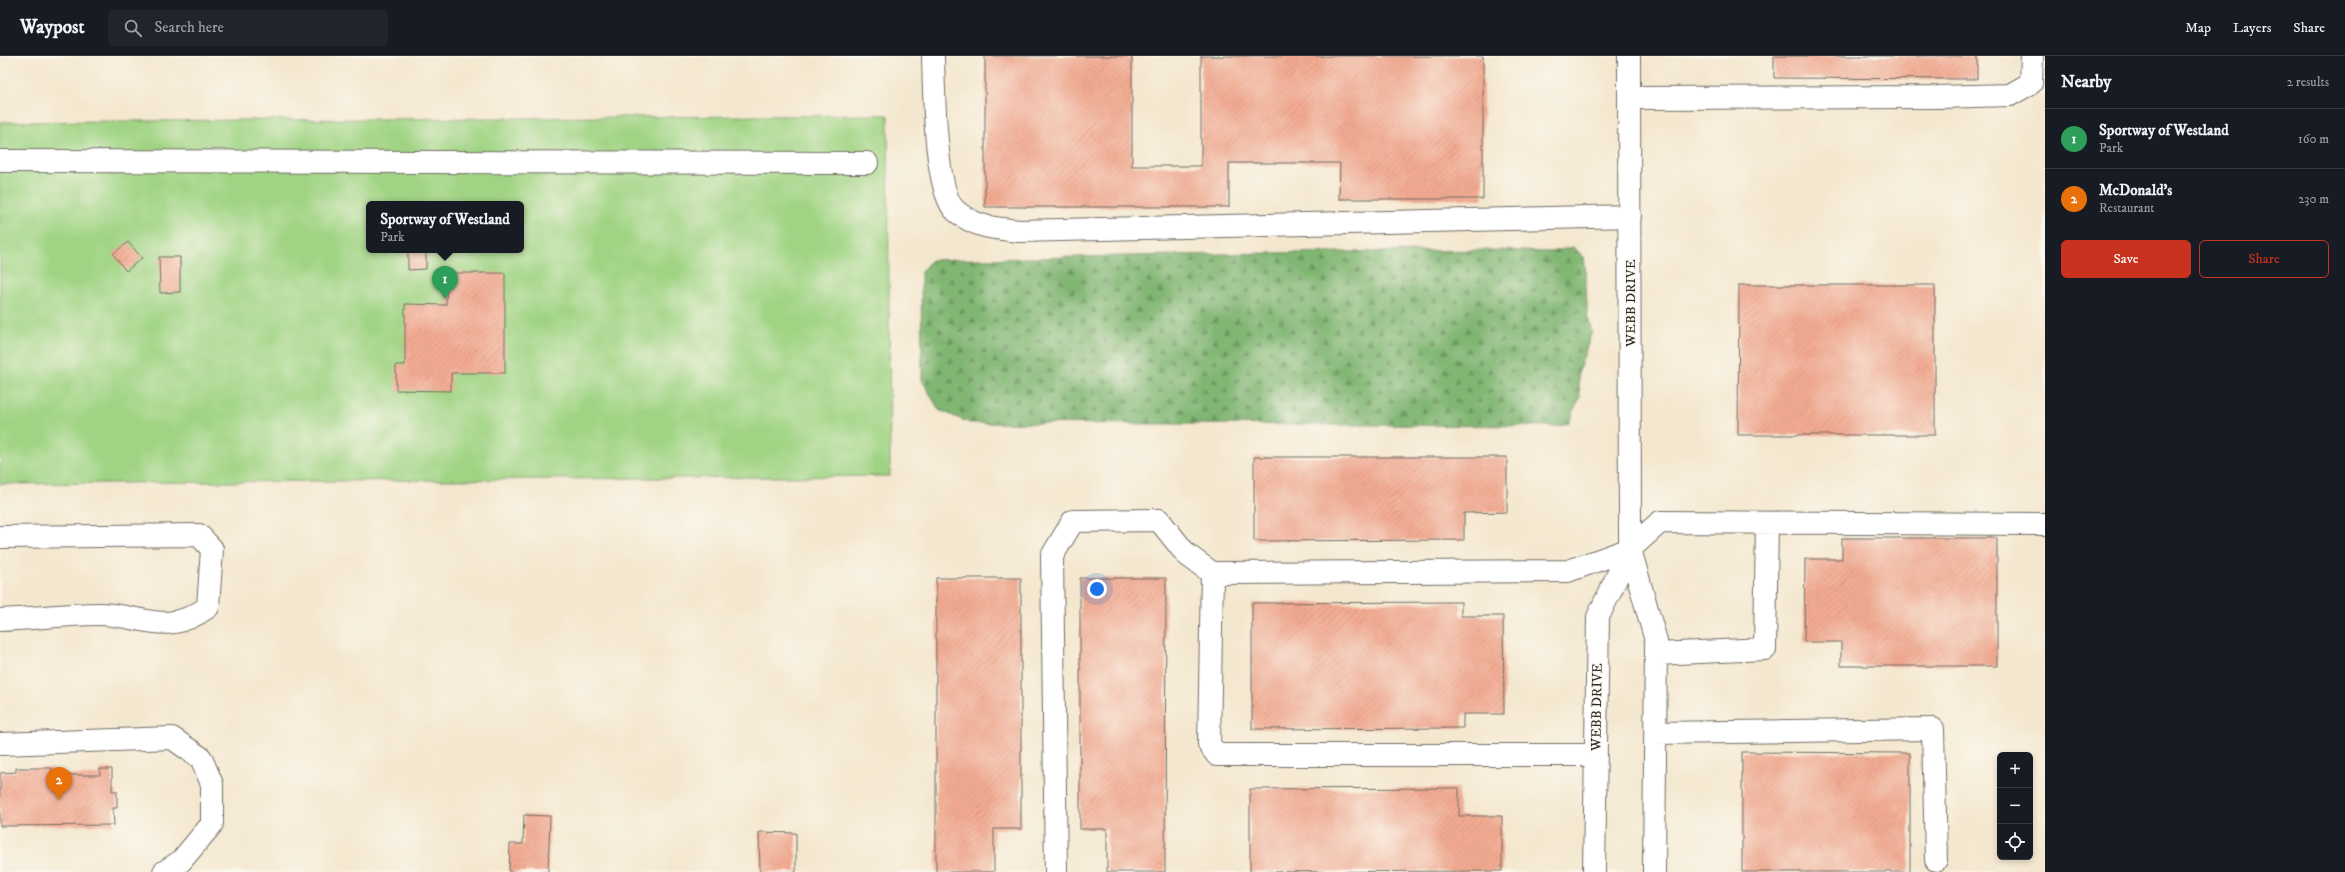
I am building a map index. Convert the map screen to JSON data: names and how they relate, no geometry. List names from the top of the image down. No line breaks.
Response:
{"streets":{"street":["WEBB DRIVE"]},"page":{"header":"Waypost","search":"Search here","nav":["Map","Layers","Share"],"heading":["Nearby","2 results"],"list":[{"mark":"1","name":"Sportway of Westland","note":"Park","value":"160 m"},{"mark":"2","name":"McDonald's","note":"Restaurant","value":"230 m"}],"popup":["Sportway of Westland","Park"],"buttons":["Save","Share"],"pins":["1","2"],"map_buttons":["+","−"]}}
